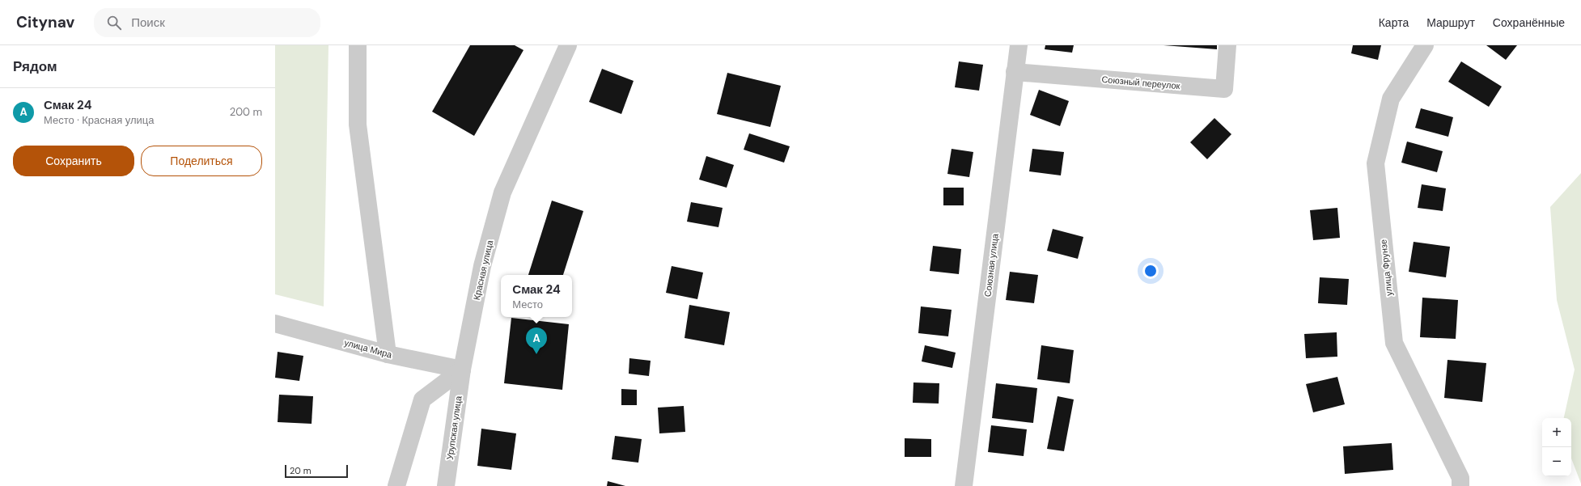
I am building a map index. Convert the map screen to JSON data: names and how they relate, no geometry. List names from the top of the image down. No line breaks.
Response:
{"streets":{"street":["Союзный переулок","Союзная улица","улица Фрунзе","Красная улица","улица Мира","Урупская улица"]},"crossings":[["Союзный переулок","Союзная улица"],["Красная улица","улица Мира"],["Красная улица","Урупская улица"],["улица Мира","Урупская улица"]],"scale_bar":"20 m","page":{"header":"Citynav","search":"Поиск","nav":["Карта","Маршрут","Сохранённые"],"heading":"Рядом","list":[{"mark":"A","name":"Смак 24","note":"Место · Красная улица","value":"200 m"}],"buttons":["Сохранить","Поделиться"],"popup":["Смак 24","Место"],"pins":"A","map_buttons":["+","−"],"scale":"20 m"}}
